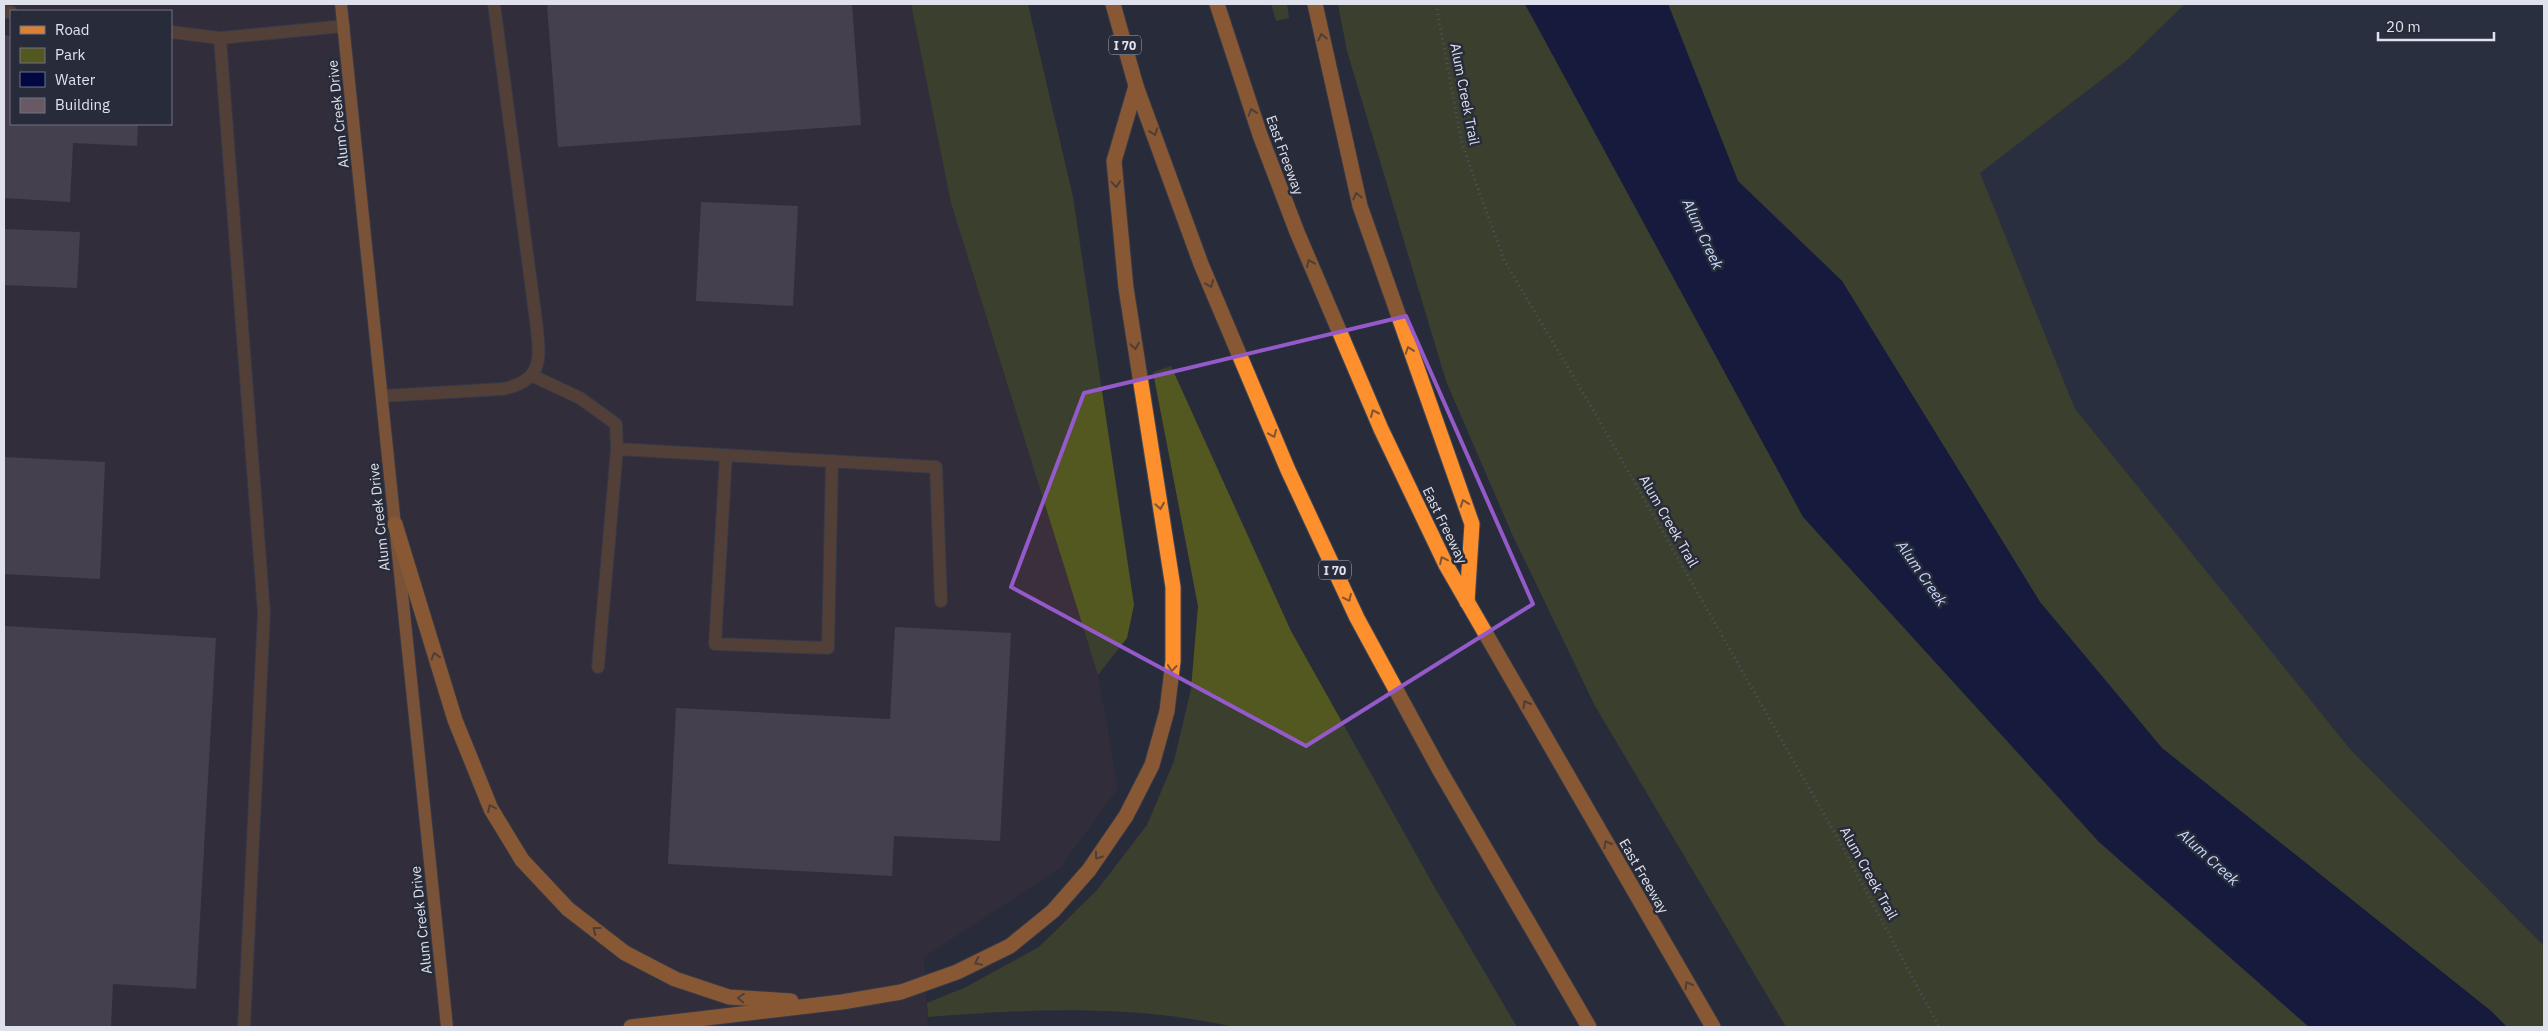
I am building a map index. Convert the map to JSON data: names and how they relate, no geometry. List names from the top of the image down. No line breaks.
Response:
{"streets":{"highway":["I 70","East Freeway"],"main road":["Alum Creek Drive"],"path":["Alum Creek Trail"]},"water":["Alum Creek"],"legend":["Road","Park","Water","Building"],"scale_bar":"20 m"}
